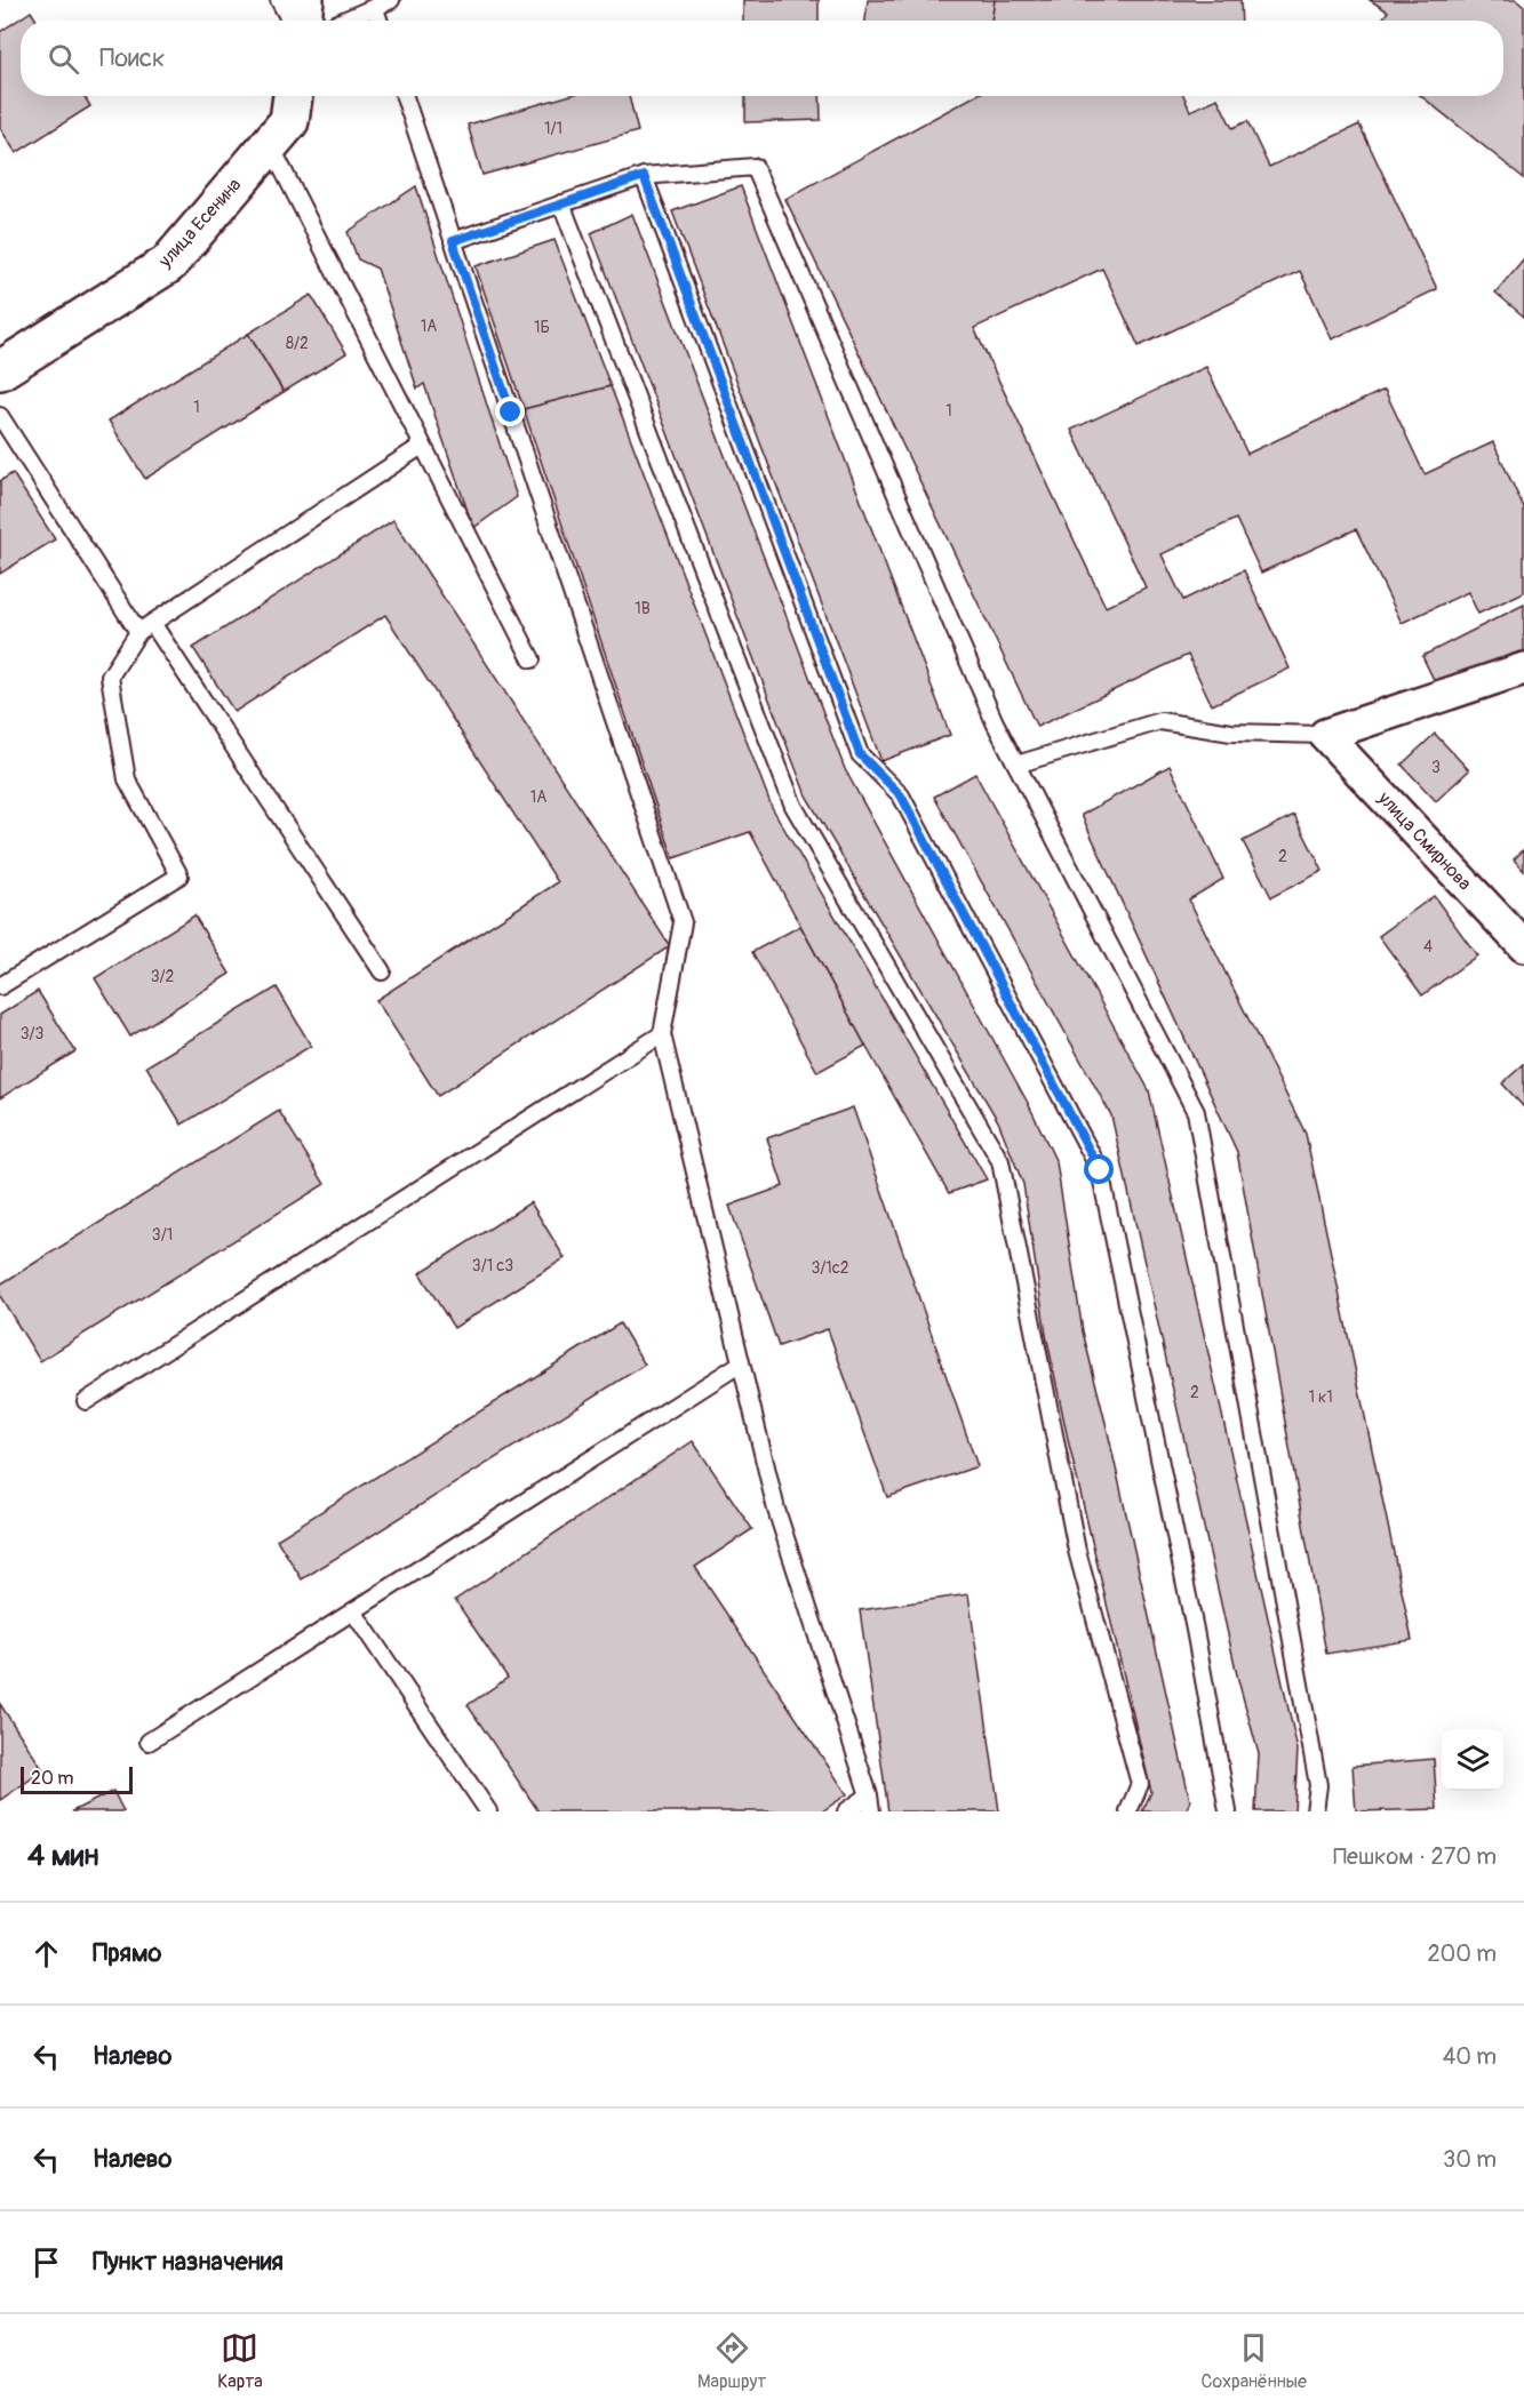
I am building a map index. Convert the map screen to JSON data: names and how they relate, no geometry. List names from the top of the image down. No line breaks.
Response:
{"streets":{"street":["улица Есенина","улица Смирнова"]},"house_numbers":["1/1","1А","1Б","8/2","1","1","1В","3","1А","2","4","3/2","3/3","3/1","3/1 с3","3/1с2","2","1 к1"],"scale_bar":"20 m","page":{"search":"Поиск","scale":"20 m","heading":["4 мин","Пешком · 270 m"],"list":[["Прямо","200 m"],["Налево","40 m"],["Налево","30 m"],"Пункт назначения"],"nav":["Карта","Маршрут","Сохранённые"]}}
